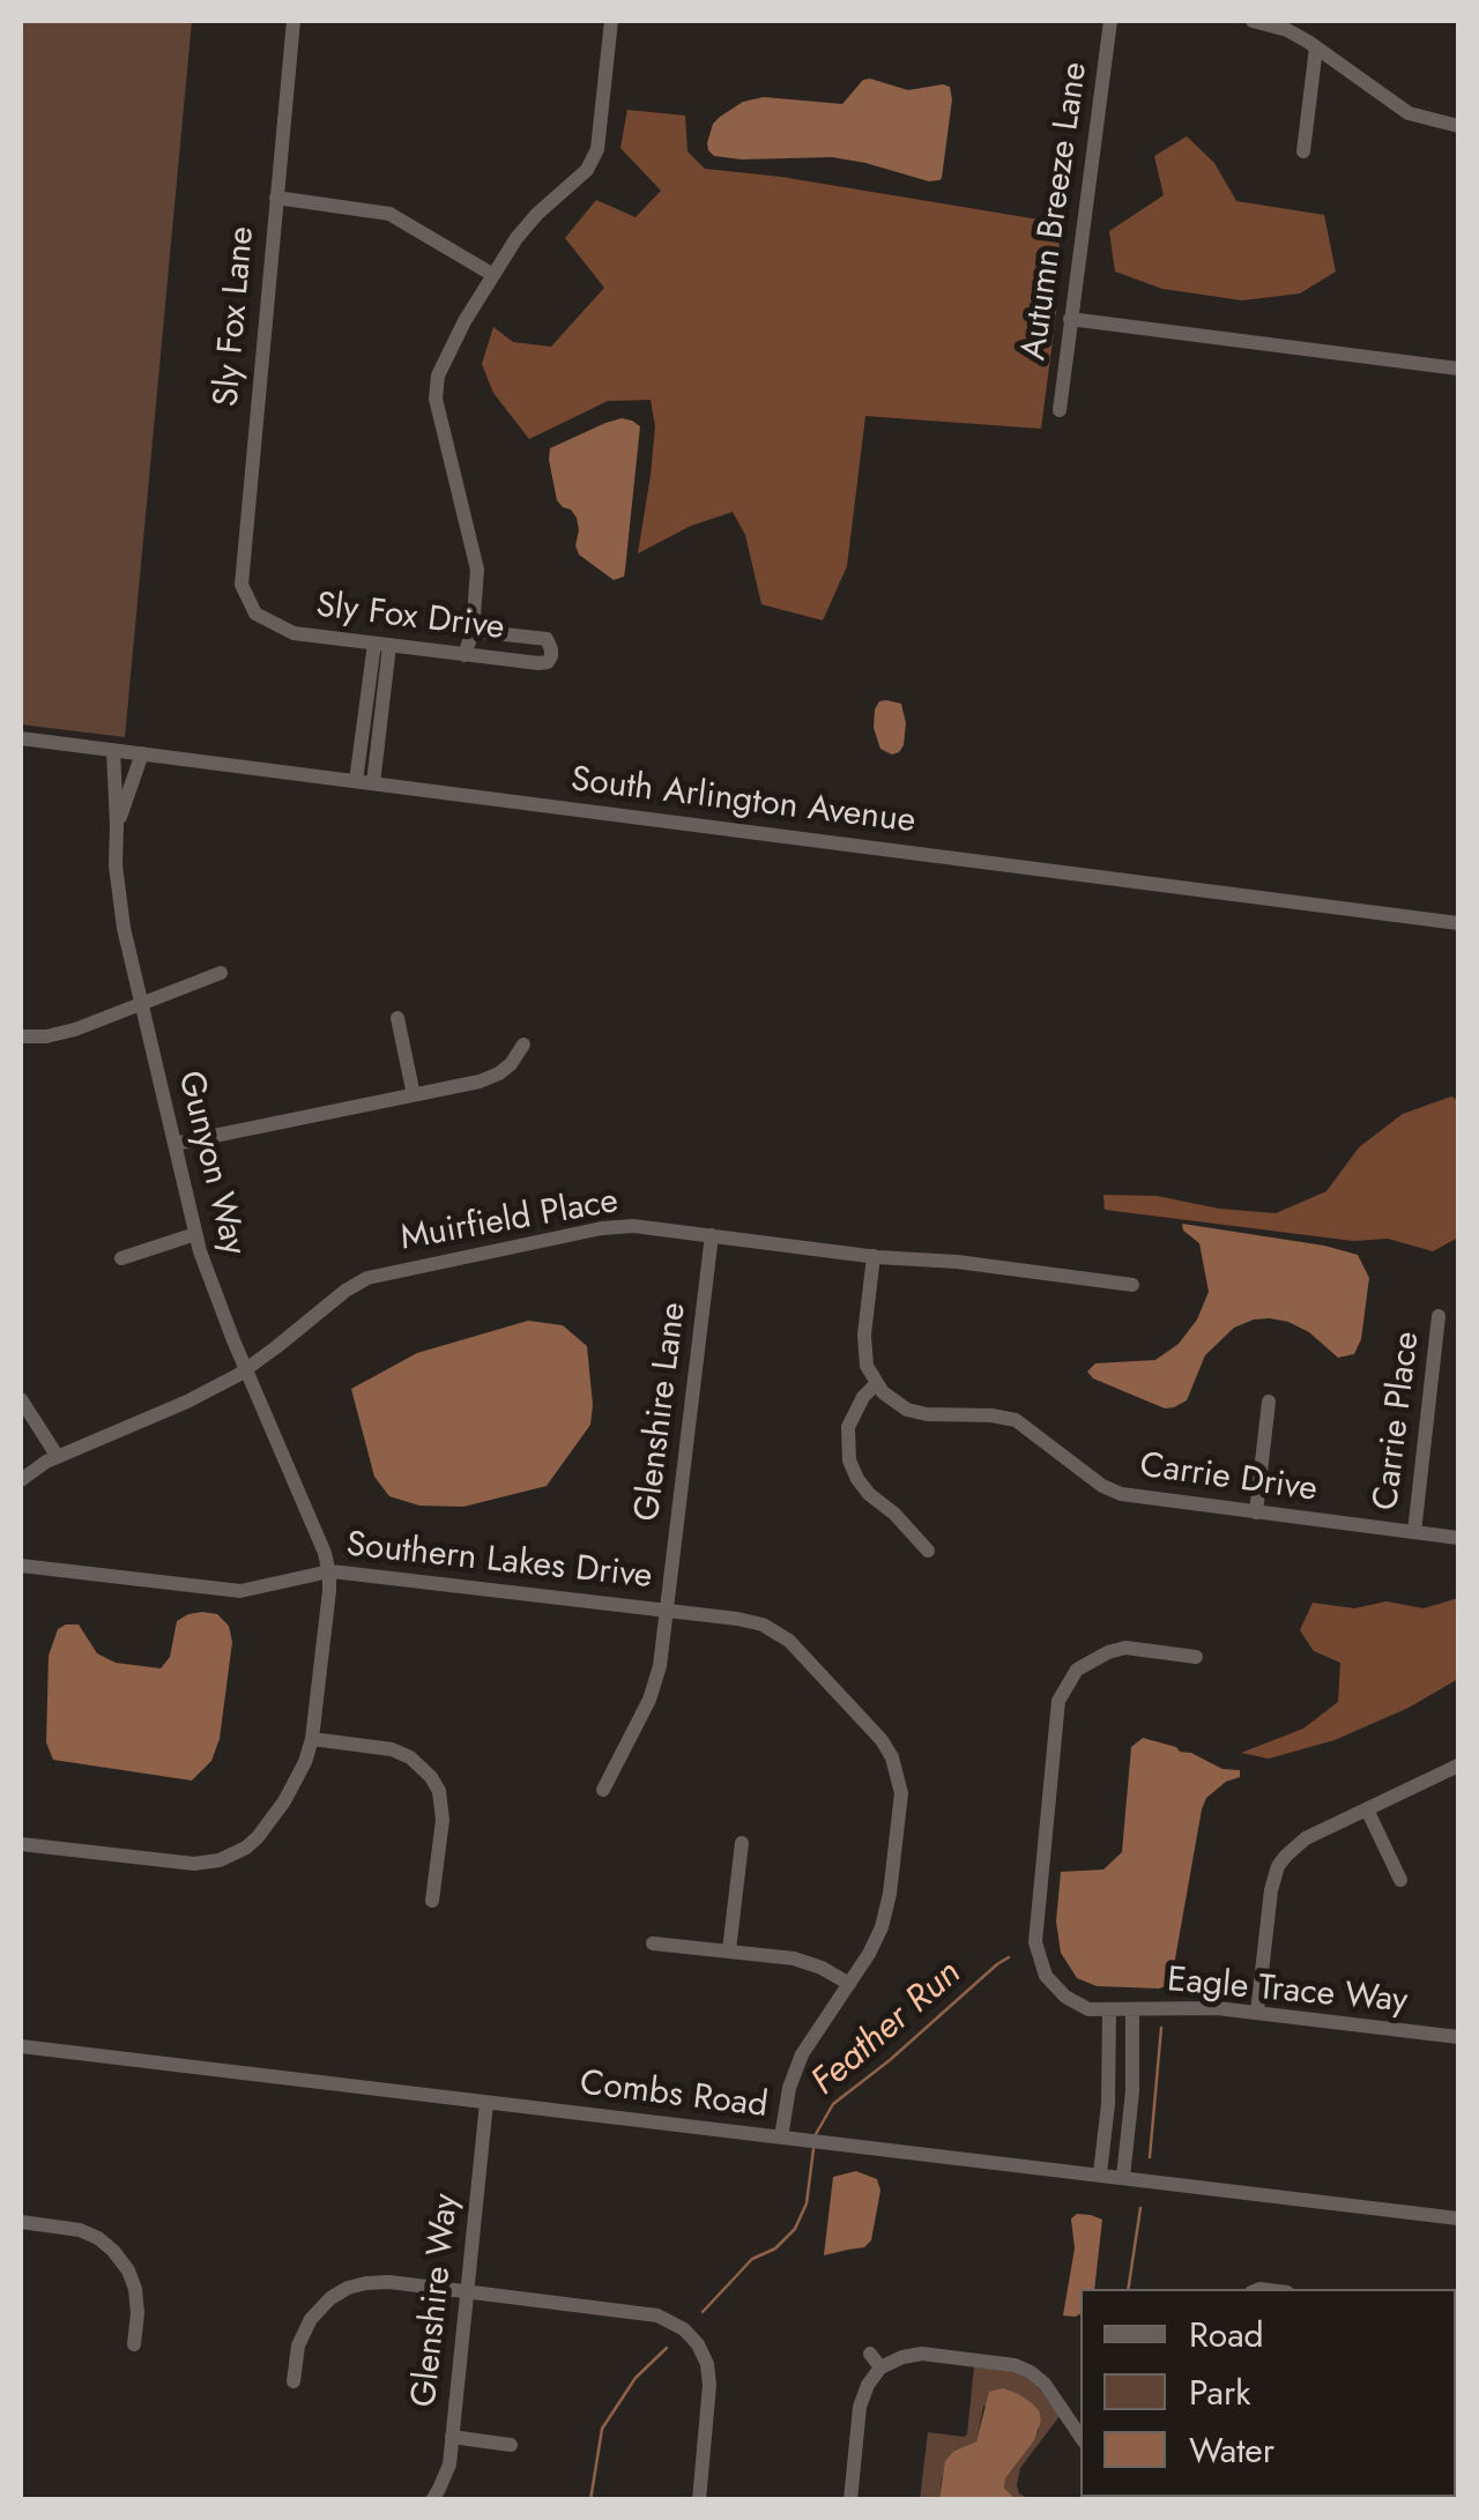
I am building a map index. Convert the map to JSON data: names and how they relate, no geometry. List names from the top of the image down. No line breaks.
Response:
{"streets":{"street":["Autumn Breeze Lane","Sly Fox Lane","Sly Fox Drive","South Arlington Avenue","Gunyon Way","Muirfield Place","Glenshire Lane","Carrie Place","Carrie Drive","Southern Lakes Drive","Eagle Trace Way","Combs Road","Glenshire Way"]},"crossings":[["Sly Fox Lane","Sly Fox Drive"],["South Arlington Avenue","Gunyon Way"],["Gunyon Way","Muirfield Place"],["Gunyon Way","Southern Lakes Drive"],["Muirfield Place","Glenshire Lane"],["Glenshire Lane","Southern Lakes Drive"],["Carrie Place","Carrie Drive"],["Combs Road","Glenshire Way"]],"water":["Feather Run"],"legend":["Road","Park","Water"]}
